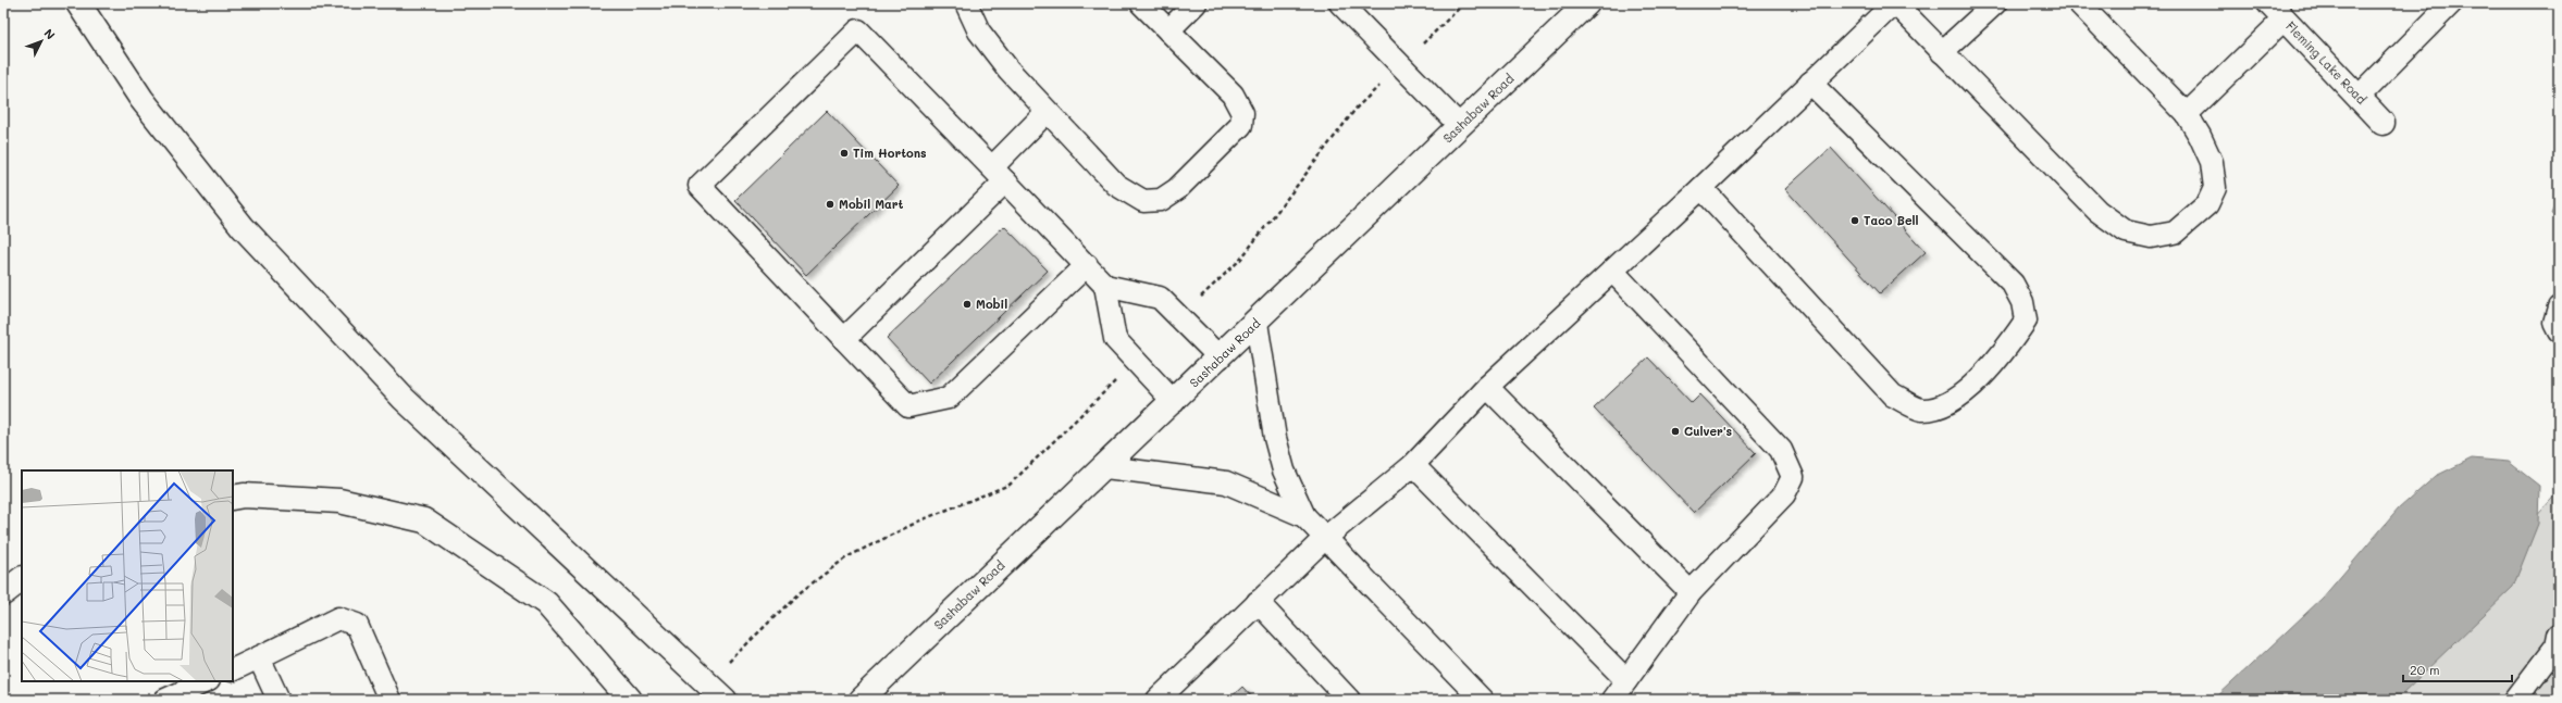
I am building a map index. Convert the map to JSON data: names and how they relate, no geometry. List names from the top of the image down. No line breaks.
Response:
{"streets":{"main road":["Fleming Lake Road","Sashabaw Road"]},"places":["Tim Hortons","Mobil Mart","Taco Bell","Mobil","Culver's"],"scale_bar":"20 m","north":"top right"}
